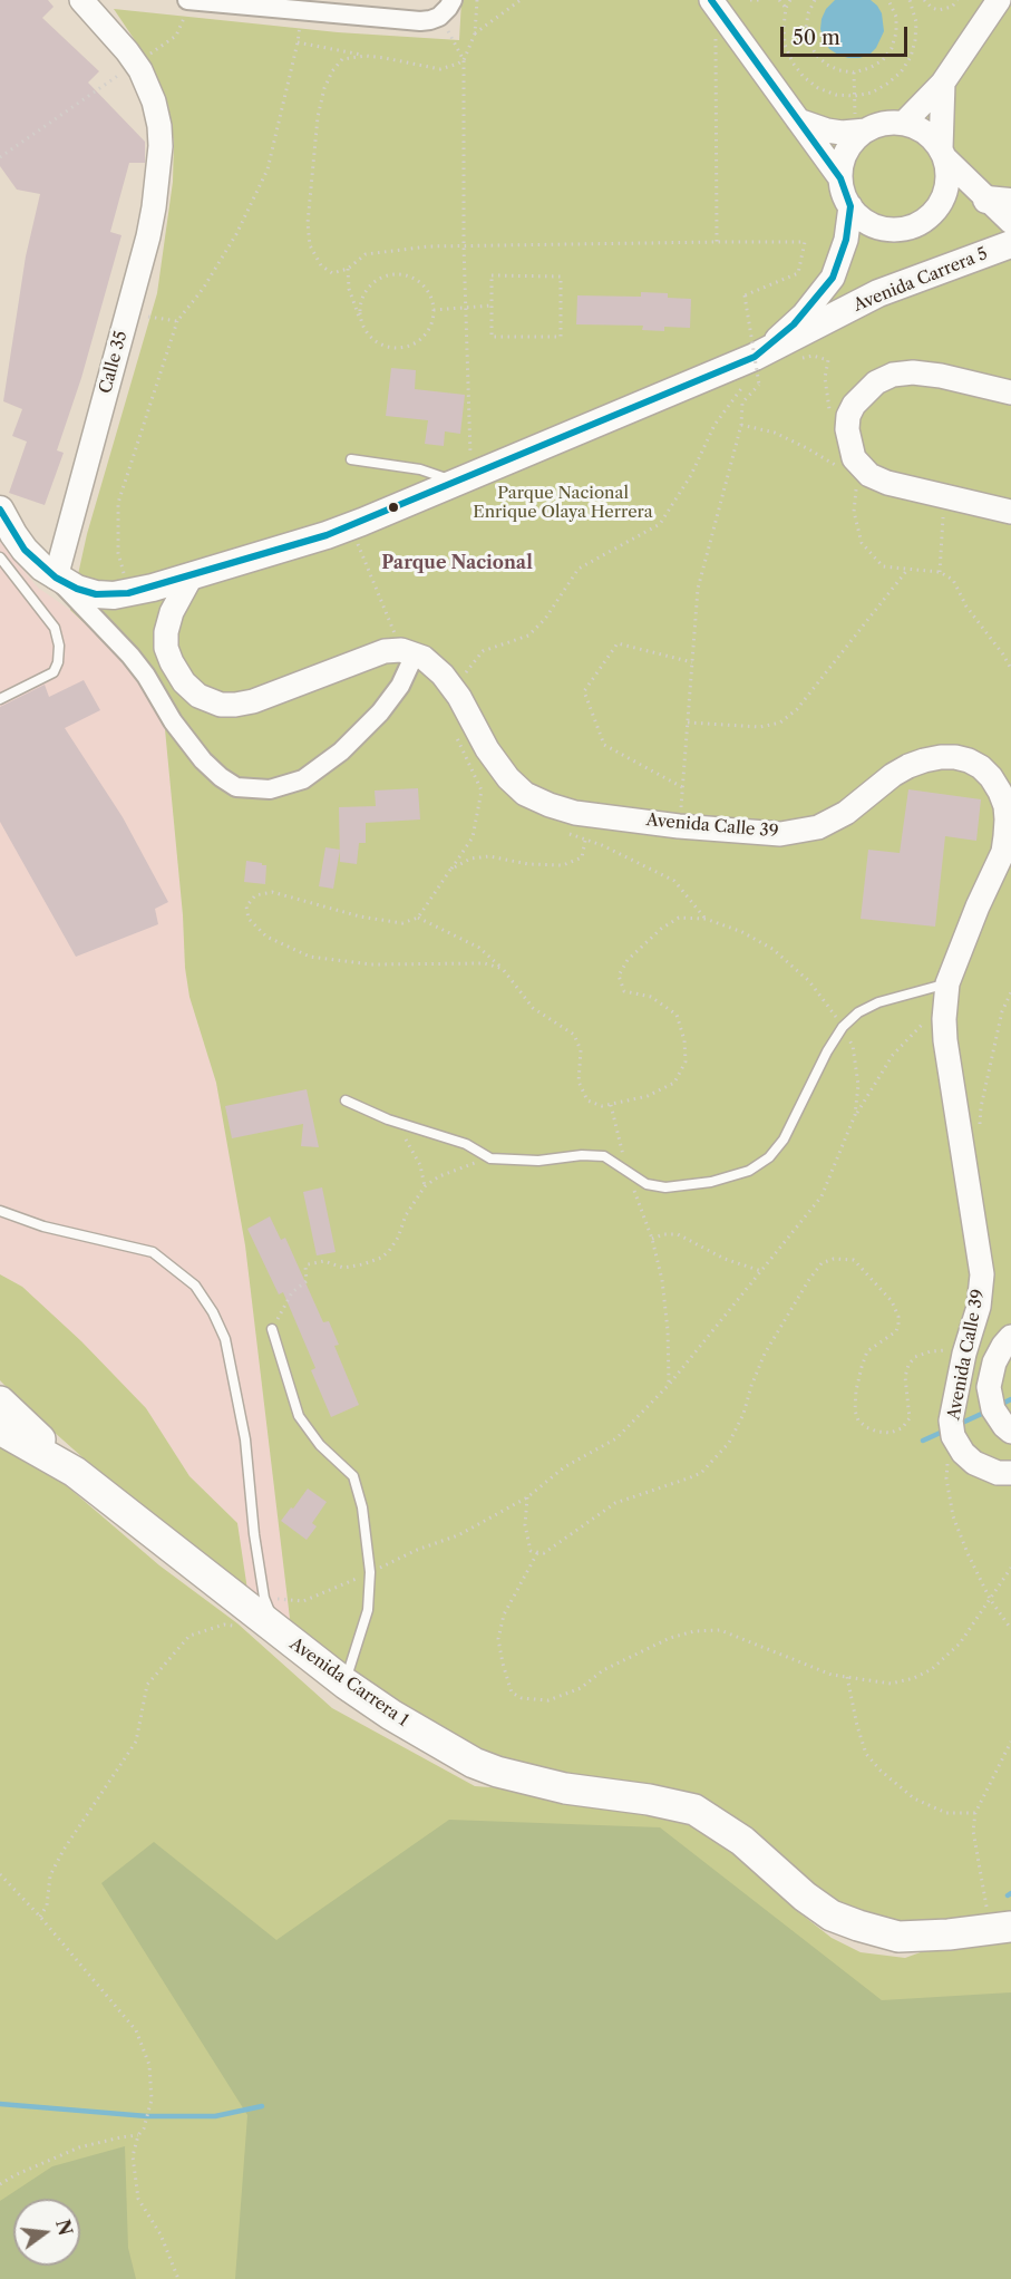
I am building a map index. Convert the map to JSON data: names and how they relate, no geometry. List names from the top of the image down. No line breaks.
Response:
{"streets":{"main road":["Avenida Carrera 5","Avenida Carrera 1"],"street":["Calle 35","Avenida Calle 39"]},"crossings":[["Avenida Carrera 5","Calle 35"]],"districts":["Parque Nacional"],"parks":["Parque Nacional Enrique Olaya Herrera"],"scale_bar":"50 m","north":"right"}
